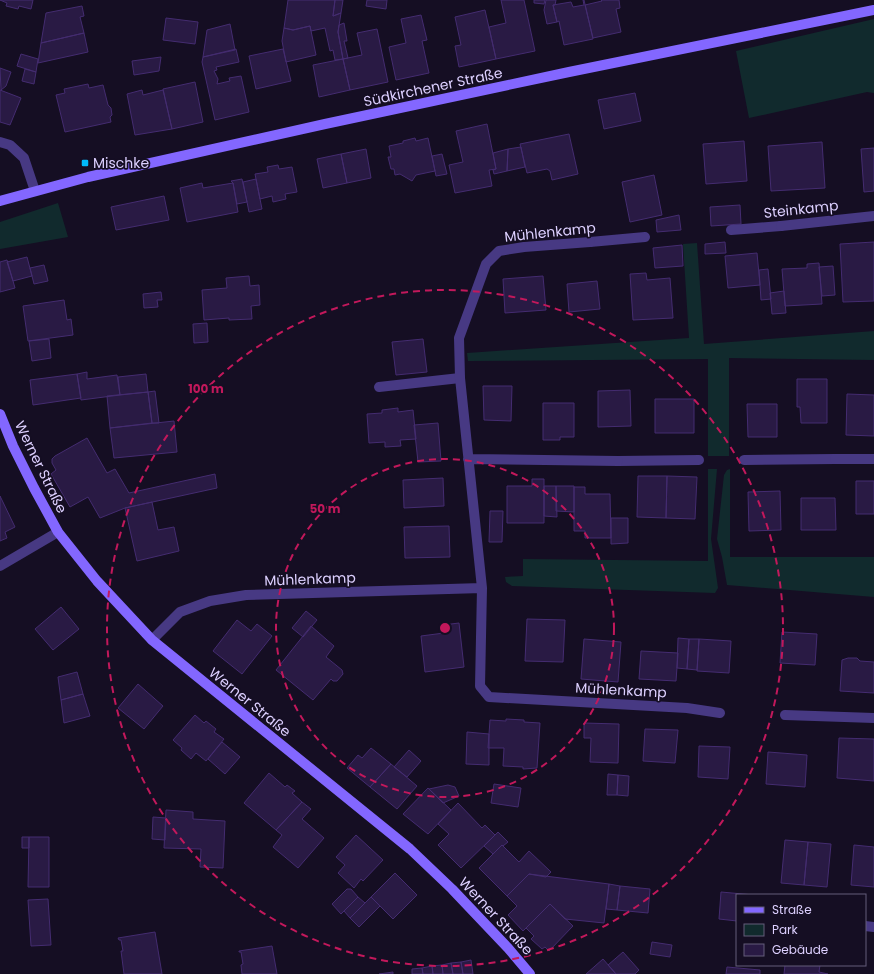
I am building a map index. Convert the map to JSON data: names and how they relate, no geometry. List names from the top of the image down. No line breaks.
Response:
{"streets":{"street":["Südkirchener Straße","Steinkamp","Mühlenkamp","Werner Straße"]},"crossings":[["Mühlenkamp","Werner Straße"]],"places":{"transit":["Mischke"]},"legend":["Straße","Park","Gebäude"],"rings":["100 m","50 m"]}
